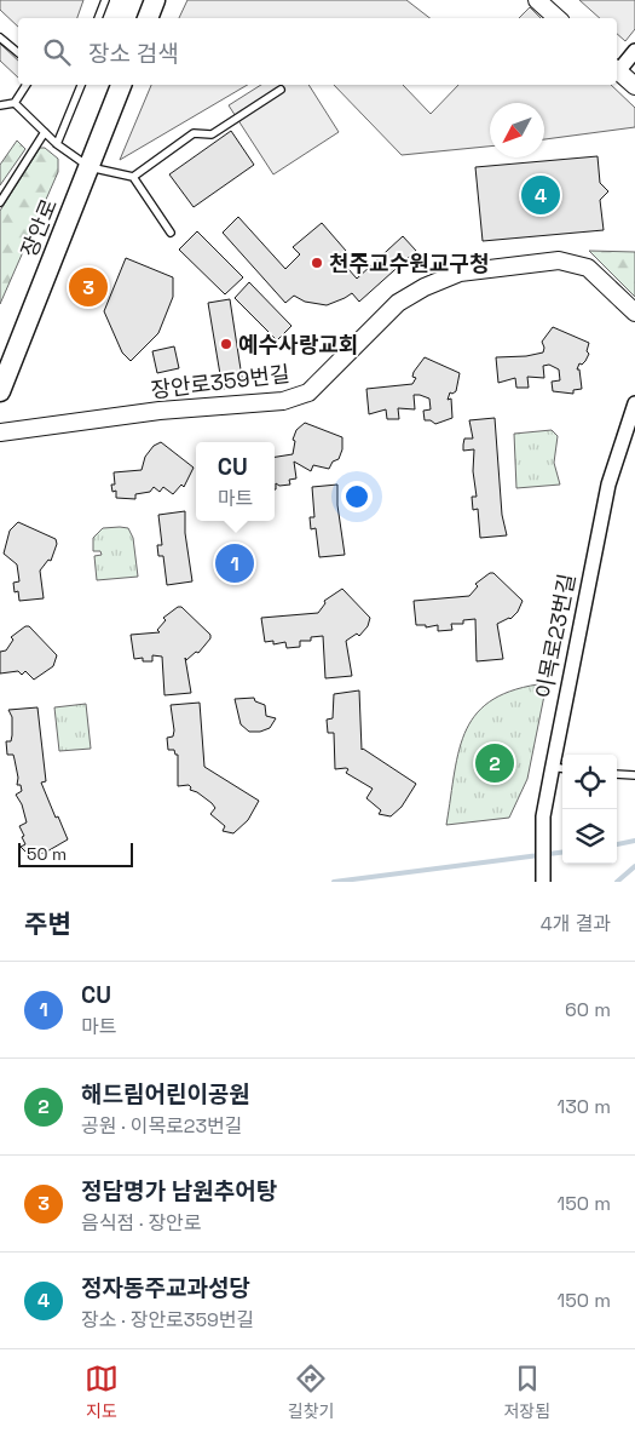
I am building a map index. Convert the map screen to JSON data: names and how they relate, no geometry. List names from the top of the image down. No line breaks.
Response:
{"streets":{"main road":["장안로"],"street":["장안로359번길","이목로23번길"]},"places":["천주교수원교구청","예수사랑교회"],"scale_bar":"50 m","north":"bottom left","page":{"search":"장소 검색","pins":["4","3","1","2"],"popup":["CU","마트"],"scale":"50 m","heading":["주변","4개 결과"],"list":[{"mark":"1","name":"CU","note":"마트","value":"60 m"},{"mark":"2","name":"해드림어린이공원","note":"공원 · 이목로23번길","value":"130 m"},{"mark":"3","name":"정담명가 남원추어탕","note":"음식점 · 장안로","value":"150 m"},{"mark":"4","name":"정자동주교과성당","note":"장소 · 장안로359번길","value":"150 m"}],"nav":["지도","길찾기","저장됨"]}}
